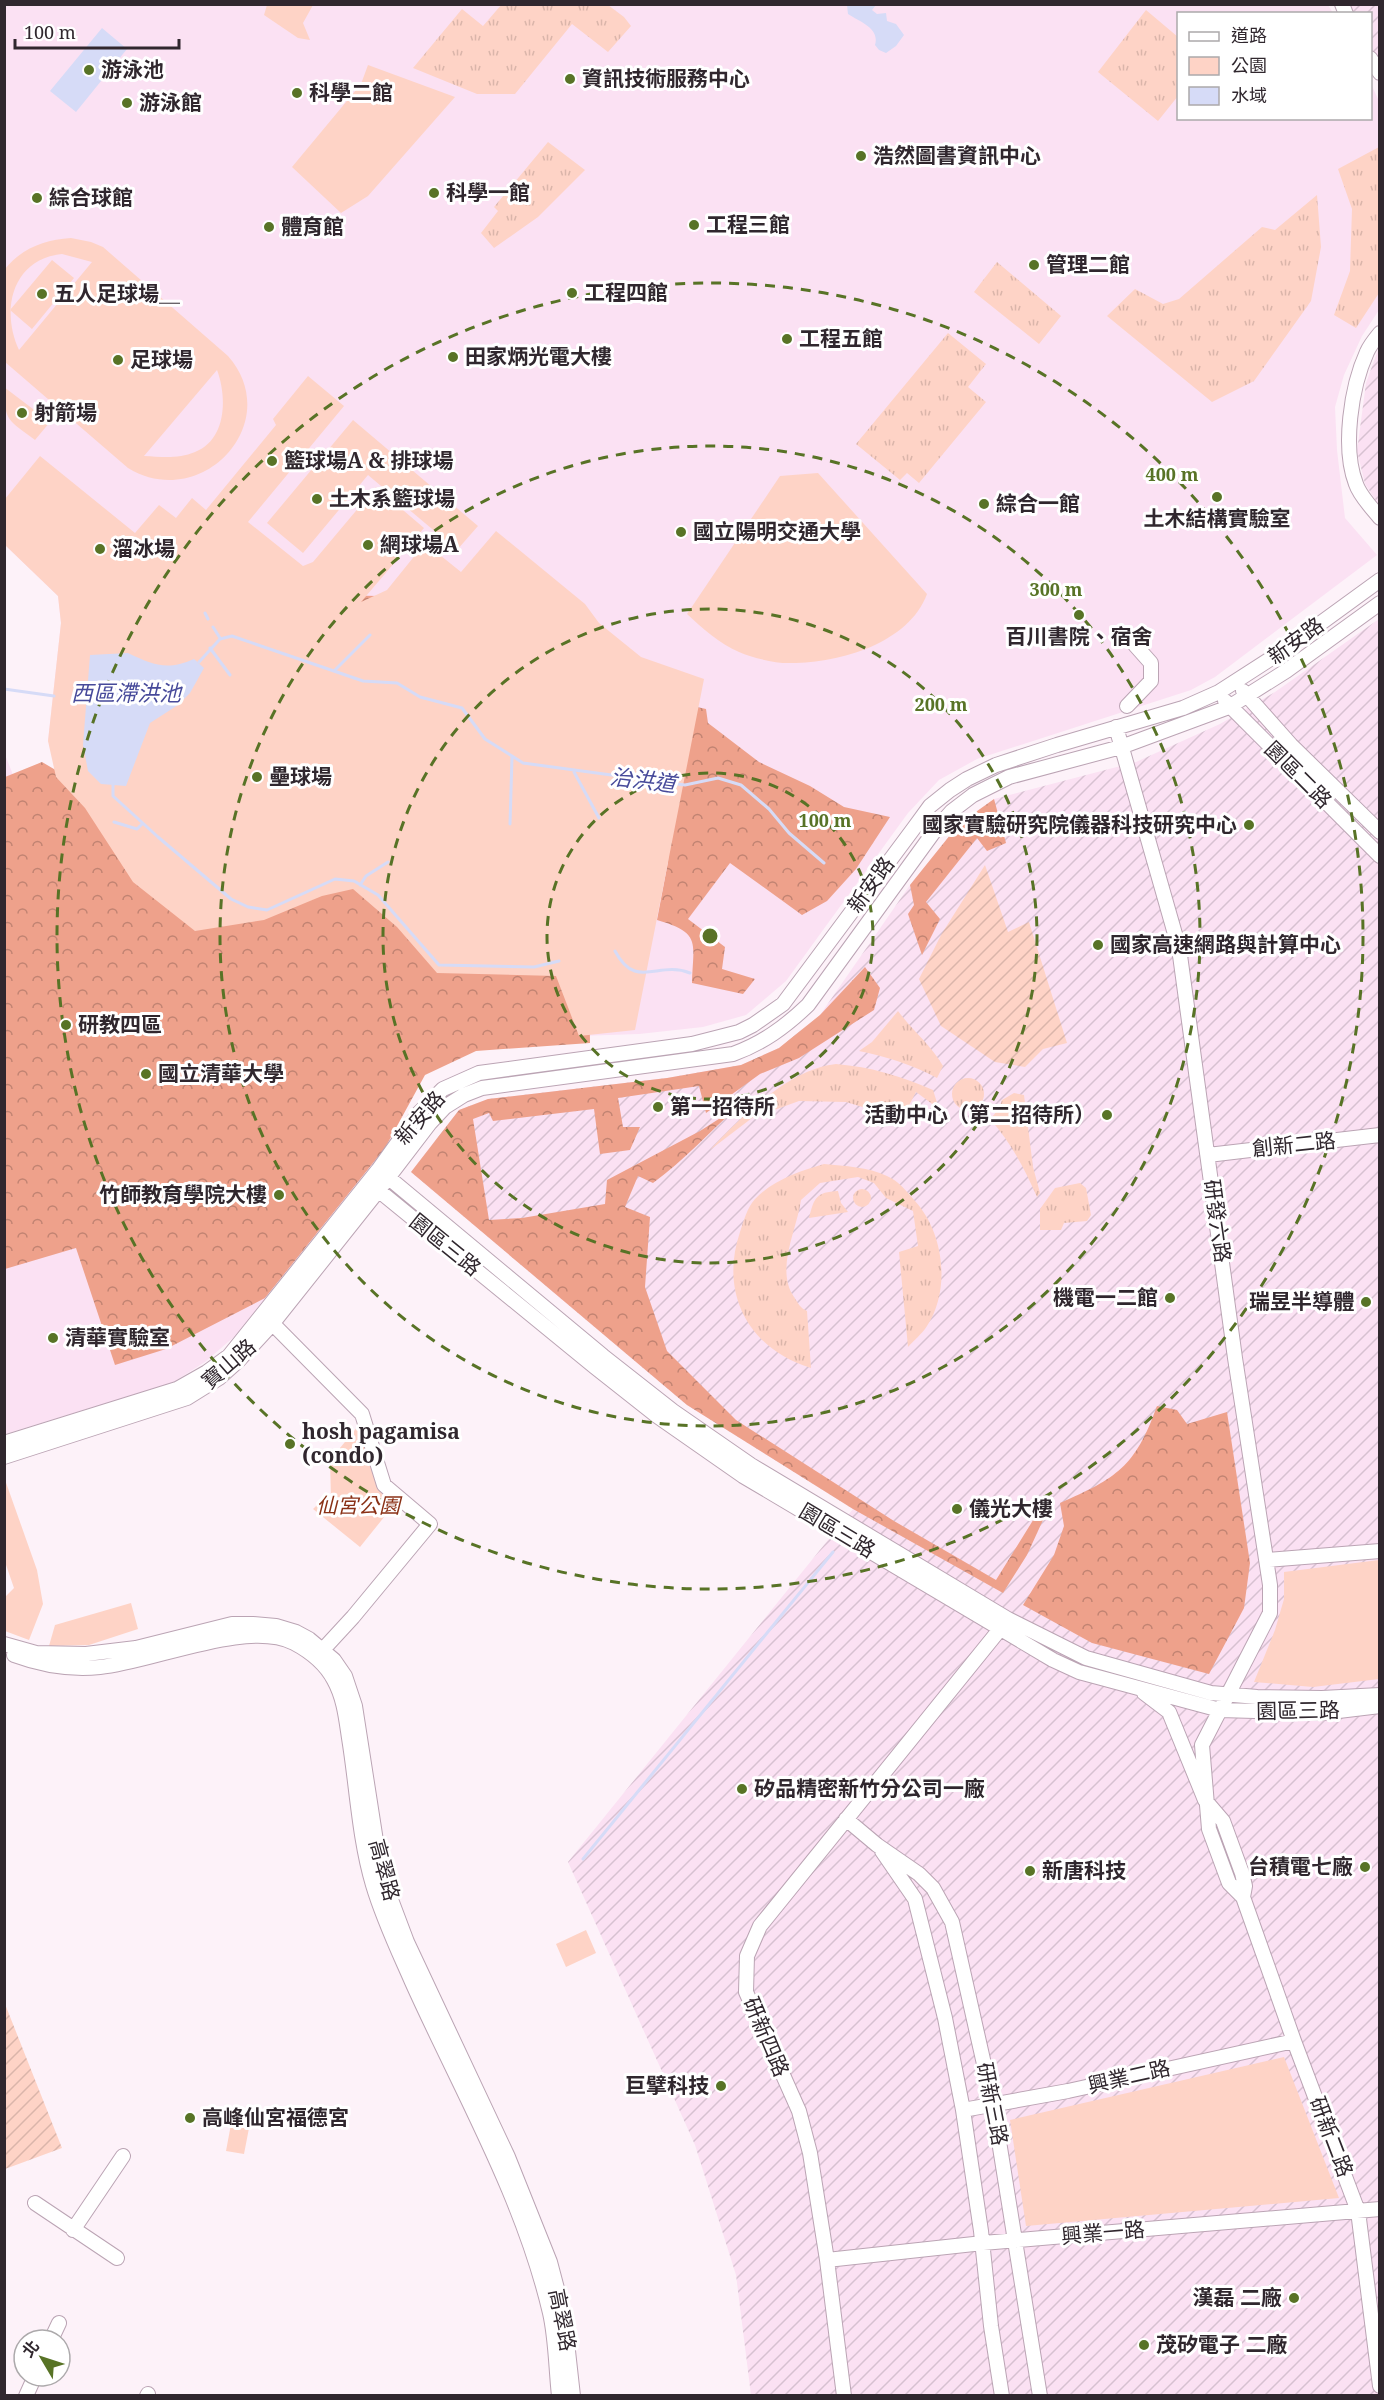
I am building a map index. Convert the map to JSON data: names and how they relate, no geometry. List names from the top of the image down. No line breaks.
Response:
{"streets":{"street":["新安路","園區二路","創新二路","研發六路","園區三路","寶山路","高翠路","研新四路","興業二路","研新三路","研新二路","興業一路"]},"crossings":[["新安路","園區二路"],["新安路","研發六路"],["新安路","園區三路"],["新安路","寶山路"],["創新二路","研發六路"],["研發六路","園區三路"],["園區三路","寶山路"],["園區三路","研新四路"],["園區三路","研新二路"],["研新四路","研新三路"],["研新四路","興業一路"],["興業二路","研新三路"],["興業二路","研新二路"],["研新三路","興業一路"],["研新二路","興業一路"]],"water":["西區滯洪池","治洪道"],"parks":["仙宮公園"],"places":["游泳池","資訊技術服務中心","科學二館","游泳館","浩然圖書資訊中心","科學一館","綜合球館","工程三館","體育館","管理二館","工程四館","五人足球場＿","工程五館","田家炳光電大樓","足球場","射箭場","籃球場A & 排球場","土木結構實驗室","土木系籃球場","綜合一館","國立陽明交通大學","網球場A","溜冰場","百川書院、宿舍","壘球場","國家實驗研究院儀器科技研究中心","國家高速網路與計算中心","研教四區","國立清華大學","第一招待所","活動中心（第二招待所）","竹師教育學院大樓","機電一二館","瑞昱半導體","清華實驗室","hosh pagamisa (condo)","儀光大樓","矽品精密新竹分公司一廠","台積電七廠","新唐科技","巨擘科技","高峰仙宮福德宮","漢磊 二廠","茂矽電子 二廠"],"legend":["道路","公園","水域"],"scale_bar":"100 m","north":"top left","rings":["400 m","300 m","200 m","100 m"]}
